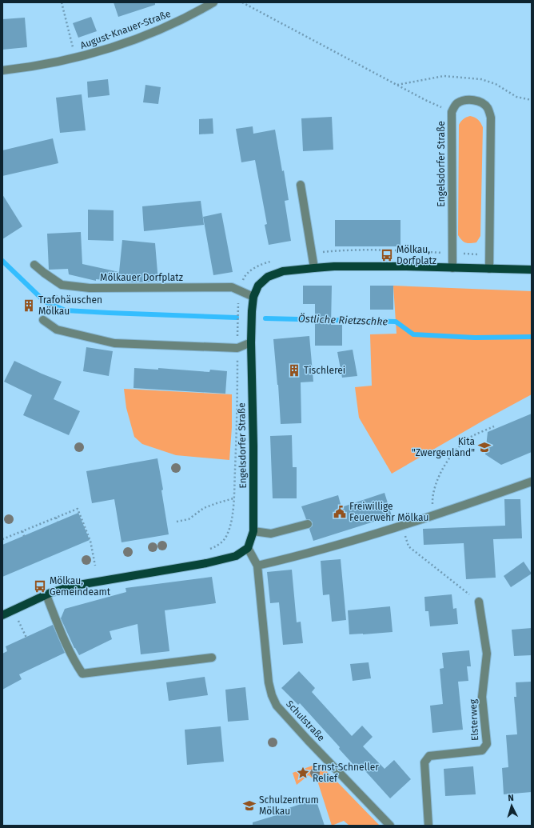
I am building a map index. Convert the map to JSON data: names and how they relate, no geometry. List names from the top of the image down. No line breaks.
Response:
{"streets":{"main road":["Engelsdorfer Straße"],"street":["August-Knauer-Straße","Mölkauer Dorfplatz","Elsterweg","Schulstraße"]},"crossings":[["Engelsdorfer Straße","Mölkauer Dorfplatz"],["Engelsdorfer Straße","Schulstraße"]],"water":["Östliche Rietzschke"],"places":{"bus stop":["Mölkau, Dorfplatz","Mölkau, Gemeindeamt"],"building":["Trafohäuschen Mölkau","Tischlerei"],"school or university":["Kita \"Zwergenland\"","Schulzentrum Mölkau"],"public building":["Freiwillige Feuerwehr Mölkau"],"place":["Ernst-Schneller Relief"]},"north":"top"}
